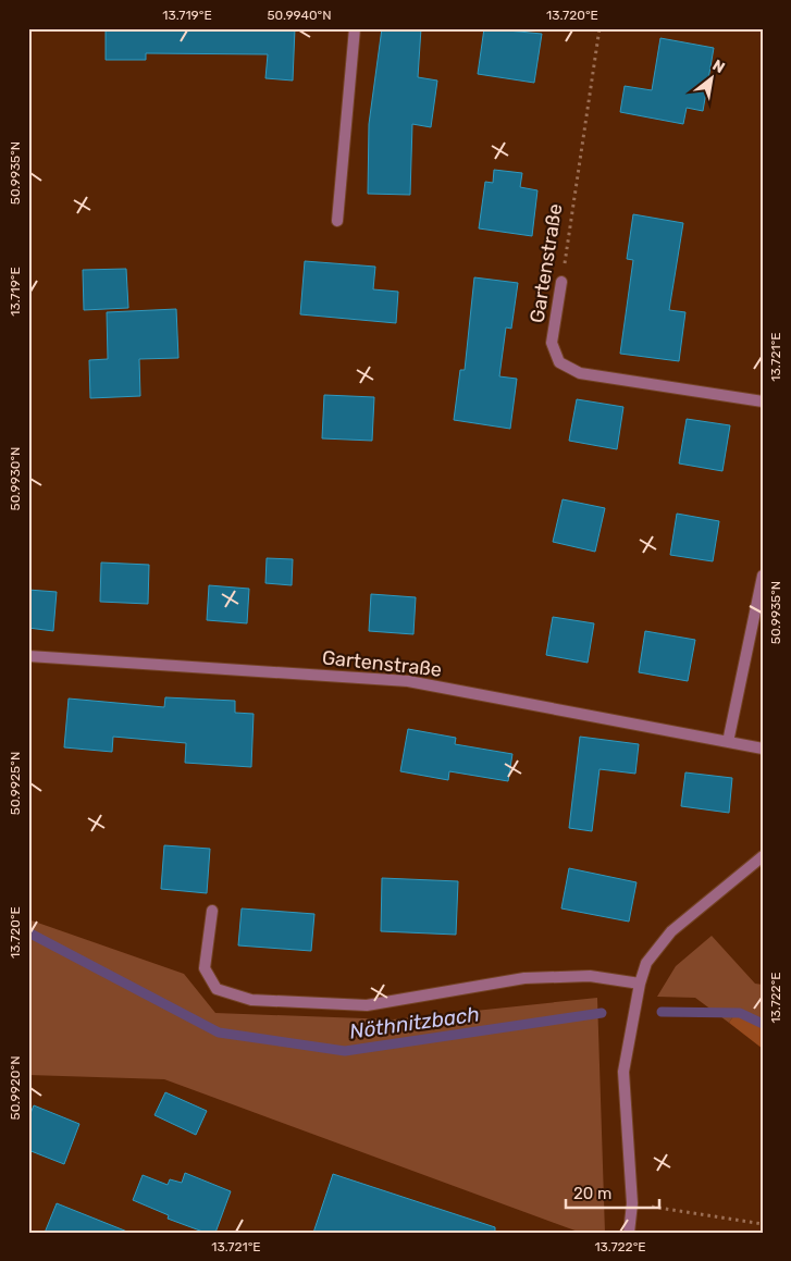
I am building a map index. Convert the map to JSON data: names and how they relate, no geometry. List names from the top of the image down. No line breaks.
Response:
{"streets":{"street":["Gartenstraße"]},"water":["Nöthnitzbach"],"scale_bar":"20 m","north":"top right","coordinates":["13.719°E","50.9940°N","13.720°E","50.9935°N","13.721°E","50.9930°N","50.9925°N","13.722°E","50.9920°N"]}
